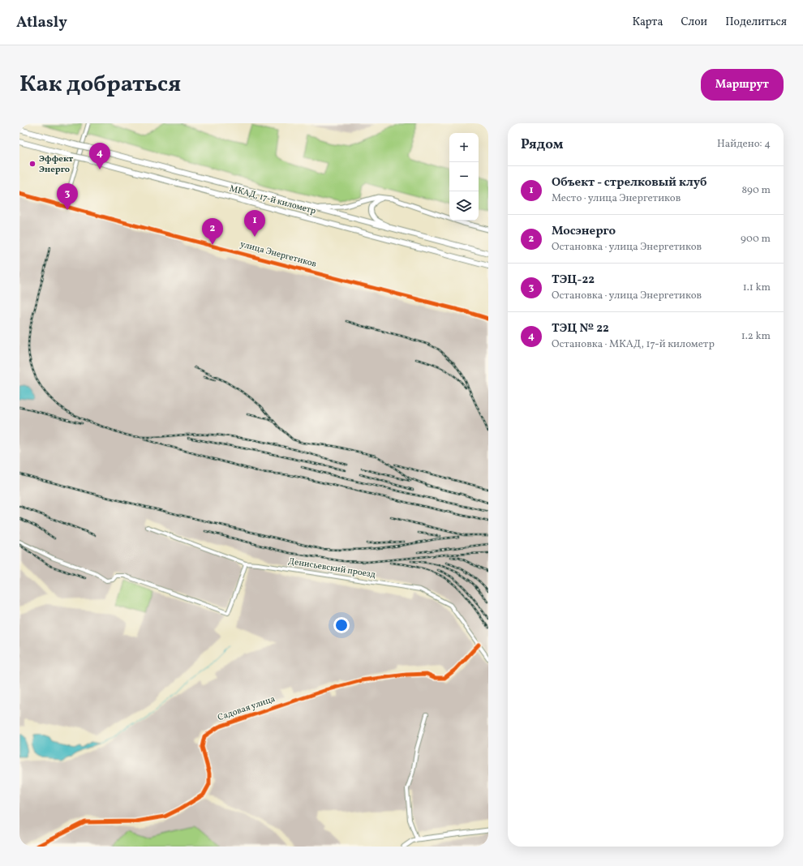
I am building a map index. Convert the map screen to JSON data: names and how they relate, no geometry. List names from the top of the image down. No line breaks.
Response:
{"streets":{"highway":["МКАД, 17-й километр"],"street":["улица Энергетиков","Денисьевский проезд","Садовая улица"]},"crossings":[["Денисьевский проезд","Садовая улица"]],"places":["Эффект Энерго"],"page":{"header":"Atlasly","nav":["Карта","Слои","Поделиться"],"title":"Как добраться","buttons":"Маршрут","heading":["Рядом","Найдено: 4"],"map_buttons":["+","−"],"pins":["4","3","1","2"],"list":[{"mark":"1","name":"Объект - стрелковый клуб","note":"Место · улица Энергетиков","value":"890 m"},{"mark":"2","name":"Мосэнерго","note":"Остановка · улица Энергетиков","value":"900 m"},{"mark":"3","name":"ТЭЦ-22","note":"Остановка · улица Энергетиков","value":"1.1 km"},{"mark":"4","name":"ТЭЦ № 22","note":"Остановка · МКАД, 17-й километр","value":"1.2 km"}]}}
